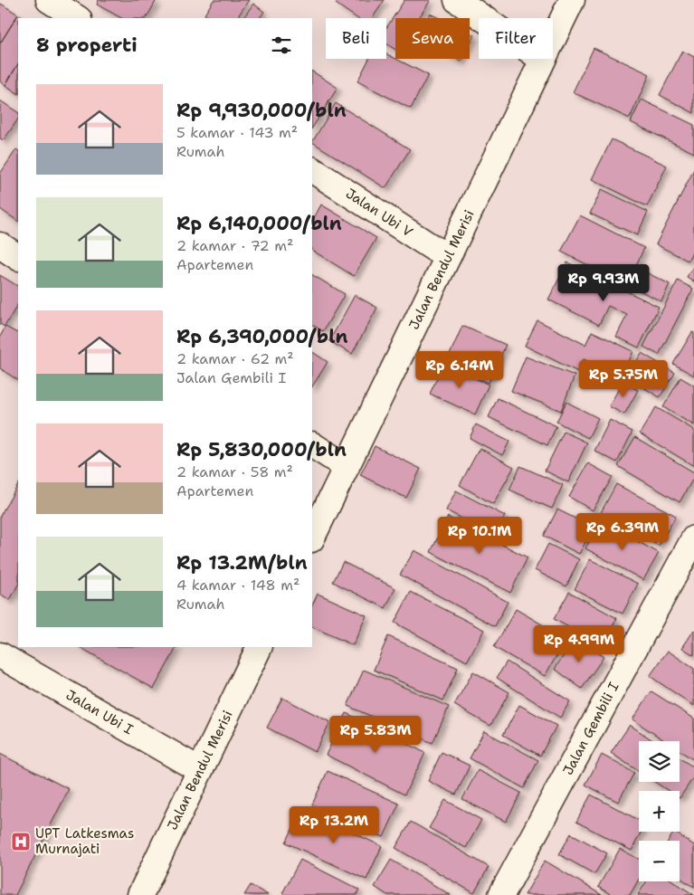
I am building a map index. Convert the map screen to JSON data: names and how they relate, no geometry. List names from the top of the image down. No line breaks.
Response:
{"streets":{"street":["Jalan Ubi V","Jalan Bendul Merisi","Jalan Ubi I","Jalan Gembili I"]},"crossings":[["Jalan Ubi V","Jalan Bendul Merisi"],["Jalan Bendul Merisi","Jalan Ubi I"]],"places":{"hospital":["UPT Latkesmas Murnajati"]},"page":{"chip":["Beli","Sewa","Filter"],"heading":"8 properti","list":[{"name":"Rp 9,930,000/bln","note":"5 kamar · 143 m² · Rumah"},{"name":"Rp 6,140,000/bln","note":"2 kamar · 72 m² · Apartemen"},{"name":"Rp 6,390,000/bln","note":"2 kamar · 62 m² · Jalan Gembili I"},{"name":"Rp 5,830,000/bln","note":"2 kamar · 58 m² · Apartemen"},{"name":"Rp 13.2M/bln","note":"4 kamar · 148 m² · Rumah"}],"price":["Rp 9.93M","Rp 6.14M","Rp 5.75M","Rp 6.39M","Rp 10.1M","Rp 4.99M","Rp 5.83M","Rp 13.2M"],"map_buttons":["+","−"]}}
